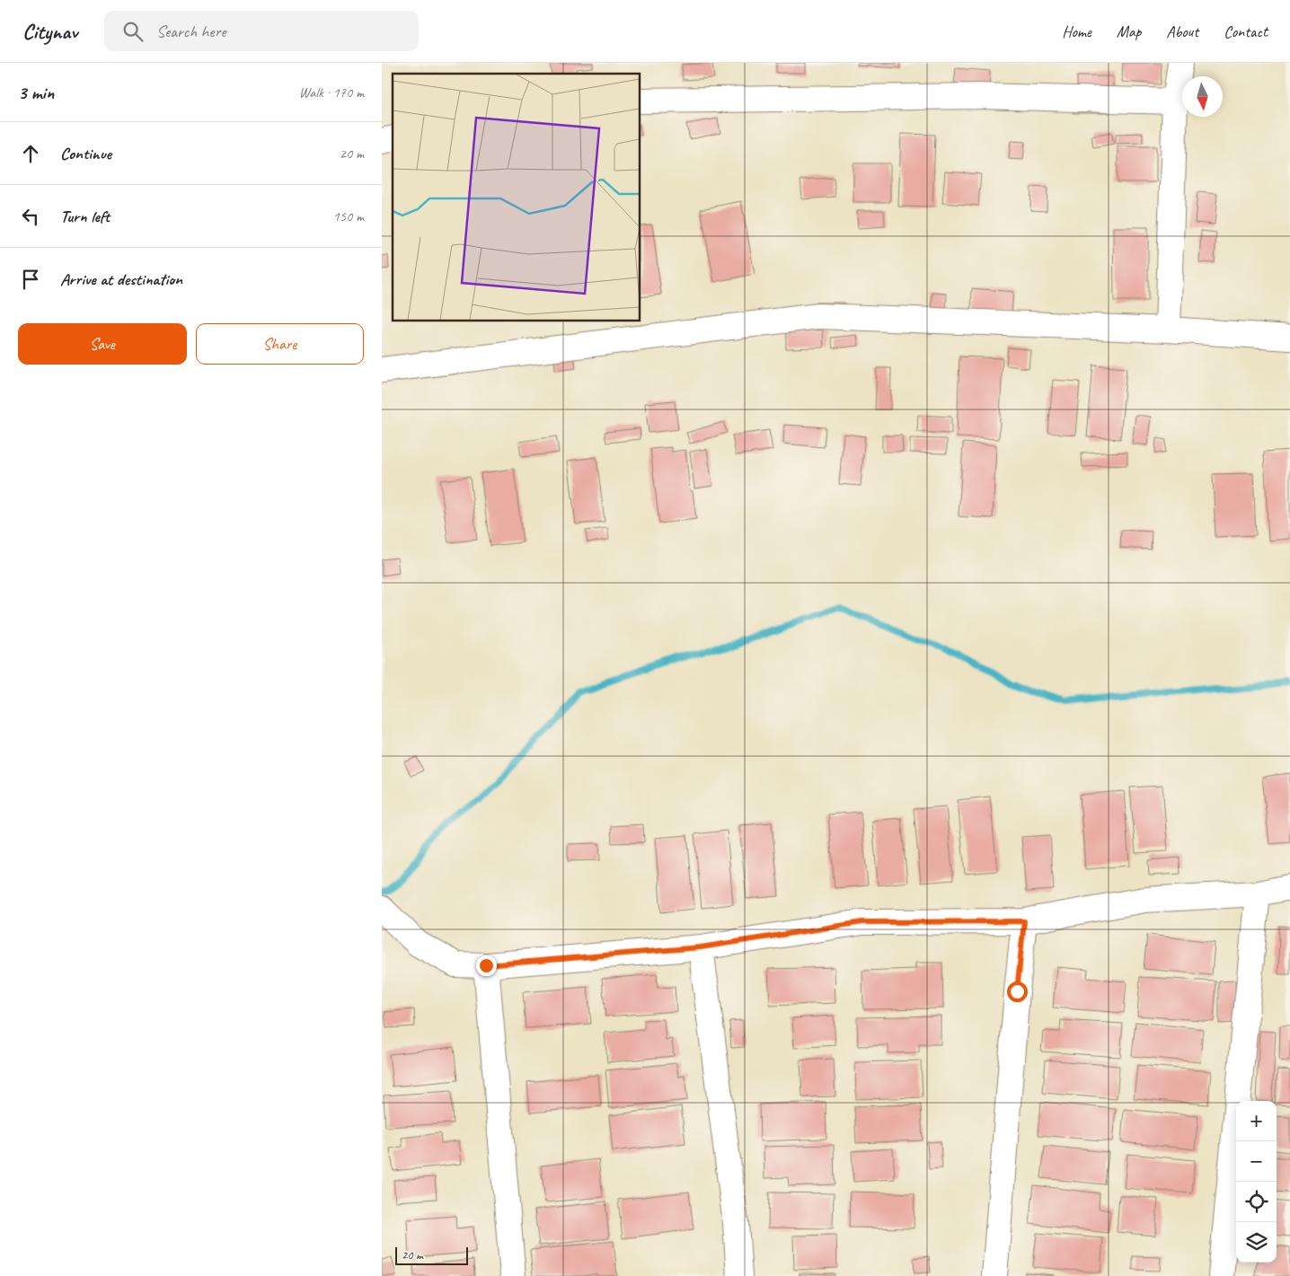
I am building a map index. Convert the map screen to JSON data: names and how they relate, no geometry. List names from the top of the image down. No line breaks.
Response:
{"scale_bar":"20 m","north":"bottom","page":{"header":"Citynav","search":"Search here","nav":["Home","Map","About","Contact"],"heading":["3 min","Walk · 170 m"],"list":[["Continue","20 m"],["Turn left","150 m"],"Arrive at destination"],"buttons":["Save","Share"],"map_buttons":["+","−"],"scale":"20 m"}}
